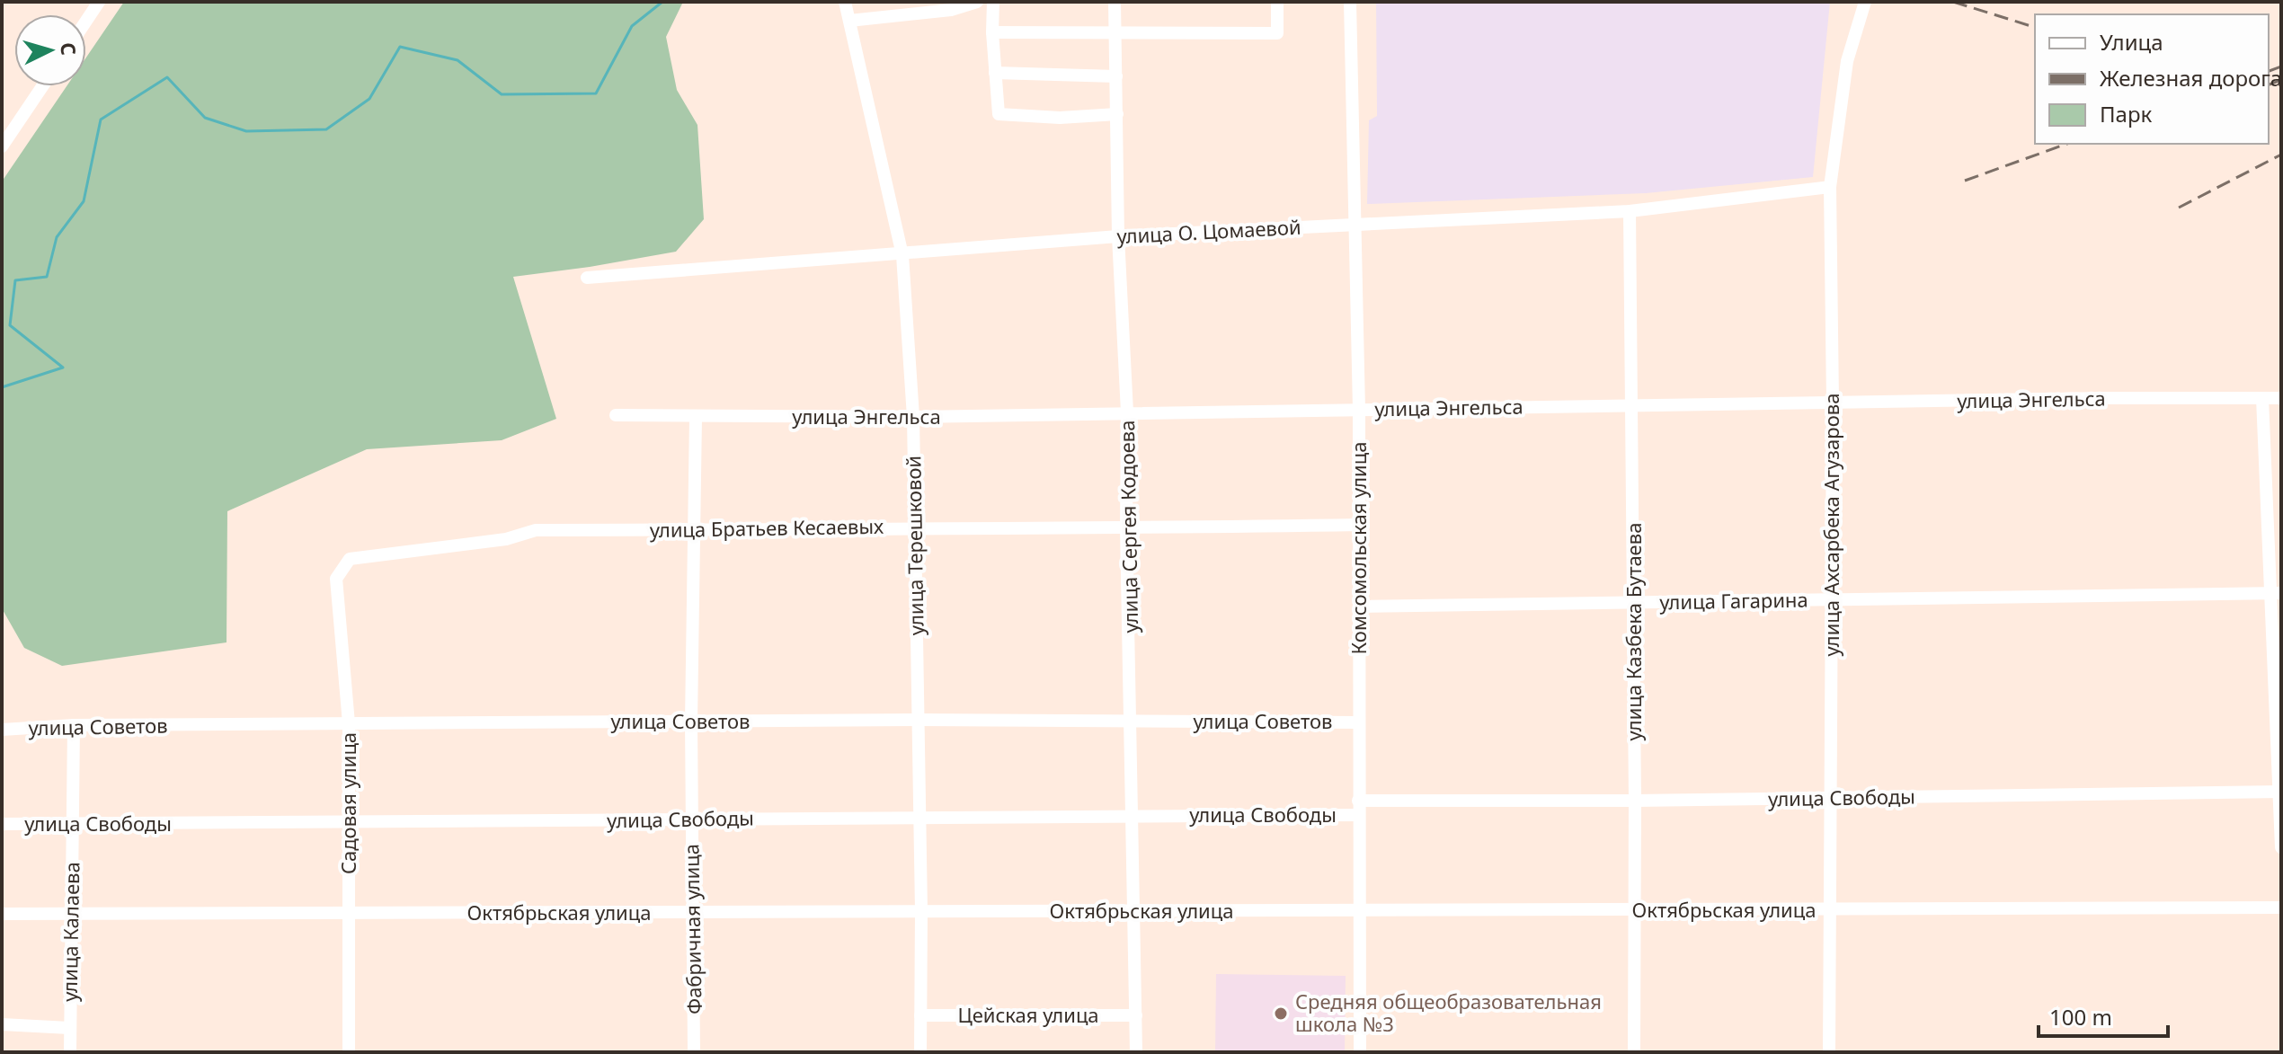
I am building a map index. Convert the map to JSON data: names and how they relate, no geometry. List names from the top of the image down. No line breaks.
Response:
{"streets":{"street":["улица О. Цомаевой","улица Энгельса","улица Ахсарбека Агузарова","улица Сергея Кодоева","улица Братьев Кесаевых","улица Терешковой","Комсомольская улица","улица Гагарина","улица Казбека Бутаева","улица Советов","улица Свободы","Садовая улица","Октябрьская улица","Фабричная улица","улица Калаева","Цейская улица"]},"crossings":[["улица О. Цомаевой","улица Ахсарбека Агузарова"],["улица О. Цомаевой","улица Сергея Кодоева"],["улица О. Цомаевой","улица Терешковой"],["улица О. Цомаевой","Комсомольская улица"],["улица О. Цомаевой","улица Казбека Бутаева"],["улица Энгельса","улица Ахсарбека Агузарова"],["улица Энгельса","улица Сергея Кодоева"],["улица Энгельса","улица Терешковой"],["улица Энгельса","Комсомольская улица"],["улица Энгельса","улица Казбека Бутаева"],["улица Энгельса","Фабричная улица"],["улица Ахсарбека Агузарова","улица Гагарина"],["улица Ахсарбека Агузарова","улица Свободы"],["улица Ахсарбека Агузарова","Октябрьская улица"],["улица Сергея Кодоева","улица Братьев Кесаевых"],["улица Сергея Кодоева","улица Советов"],["улица Сергея Кодоева","улица Свободы"],["улица Сергея Кодоева","Октябрьская улица"],["улица Сергея Кодоева","Цейская улица"],["улица Братьев Кесаевых","улица Терешковой"],["улица Братьев Кесаевых","Комсомольская улица"],["улица Братьев Кесаевых","Садовая улица"],["улица Братьев Кесаевых","Фабричная улица"],["улица Терешковой","улица Советов"],["улица Терешковой","улица Свободы"],["улица Терешковой","Октябрьская улица"],["улица Терешковой","Цейская улица"],["Комсомольская улица","улица Гагарина"],["Комсомольская улица","улица Советов"],["Комсомольская улица","улица Свободы"],["Комсомольская улица","Октябрьская улица"],["улица Гагарина","улица Казбека Бутаева"],["улица Казбека Бутаева","улица Свободы"],["улица Казбека Бутаева","Октябрьская улица"],["улица Советов","Садовая улица"],["улица Советов","Фабричная улица"],["улица Советов","улица Калаева"],["улица Свободы","Садовая улица"],["улица Свободы","Фабричная улица"],["улица Свободы","улица Калаева"],["Садовая улица","Октябрьская улица"],["Октябрьская улица","Фабричная улица"],["Октябрьская улица","улица Калаева"]],"places":["Средняя общеобразовательная школа №3"],"legend":["Улица","Железная дорога","Парк"],"scale_bar":"100 m","north":"right"}
